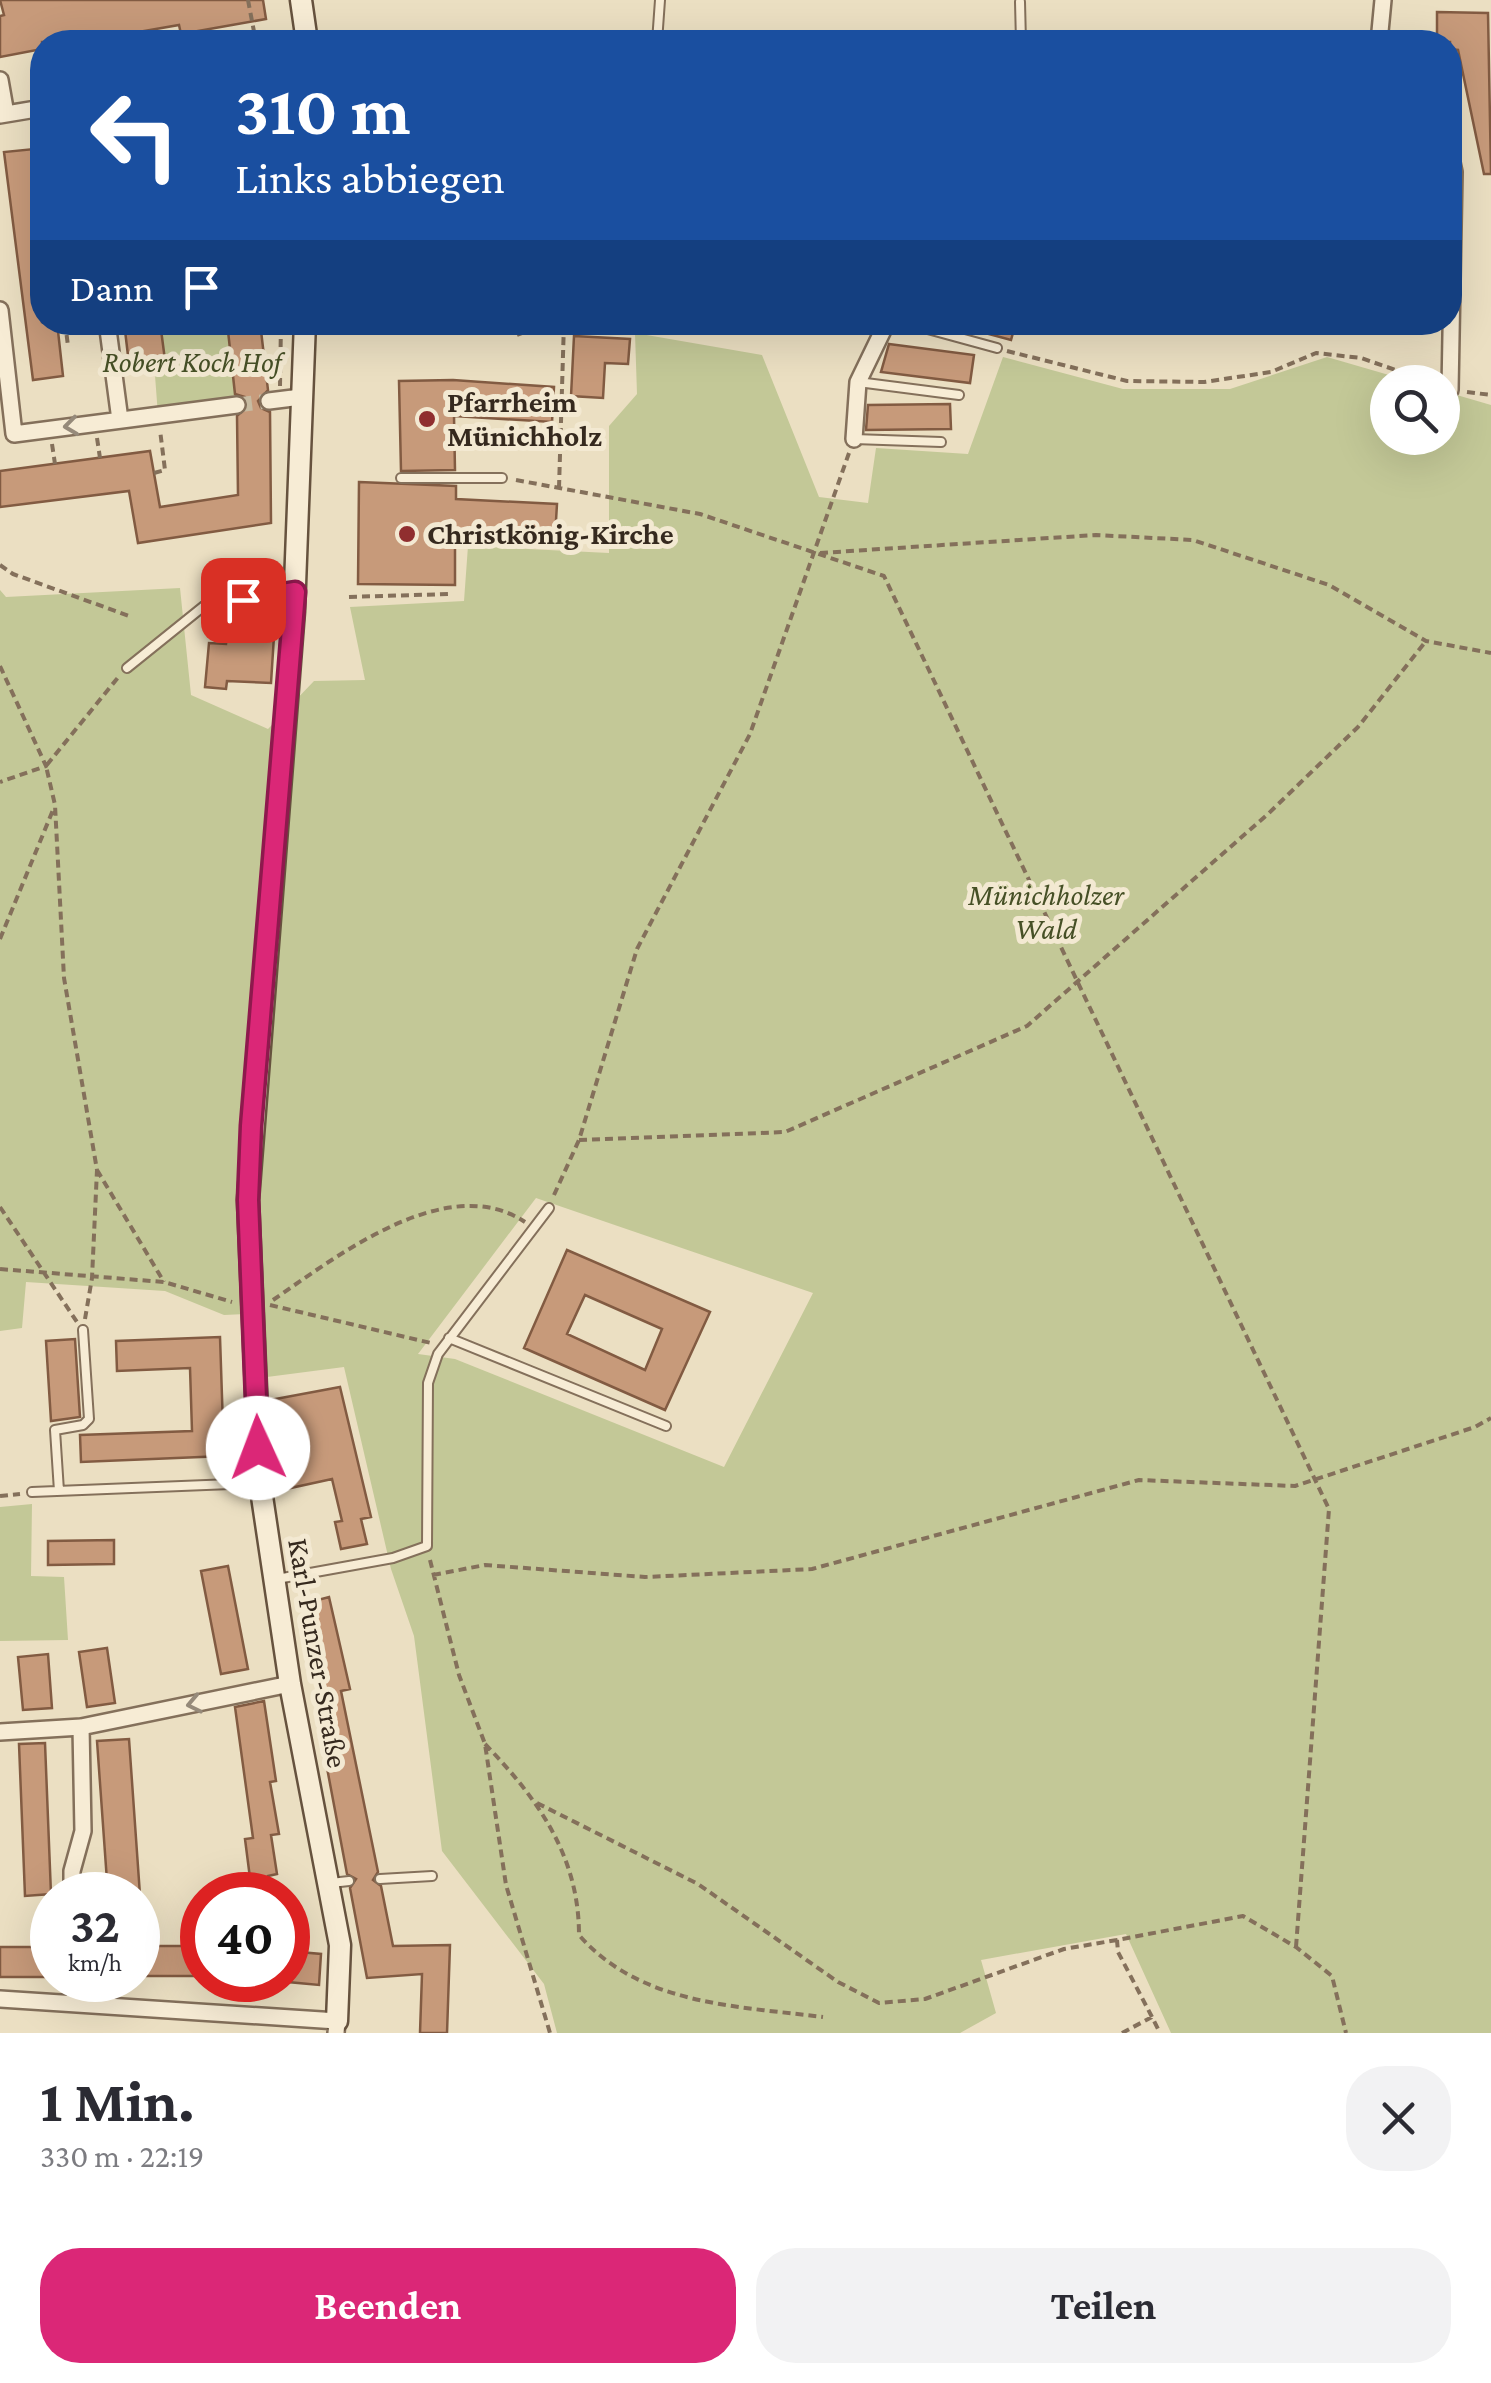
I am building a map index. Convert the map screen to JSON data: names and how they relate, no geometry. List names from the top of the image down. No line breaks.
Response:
{"streets":{"street":["Karl-Punzer-Straße"]},"parks":["Robert Koch Hof","Münichholzer Wald"],"places":["Pfarrheim Münichholz","Christkönig-Kirche"],"page":{"turn":["310 m","Links abbiegen"],"then":"Dann","speed":"32 km/h","limit":"40","heading":["1 Min.","330 m · 22:19"],"buttons":["Beenden","Teilen"]}}
